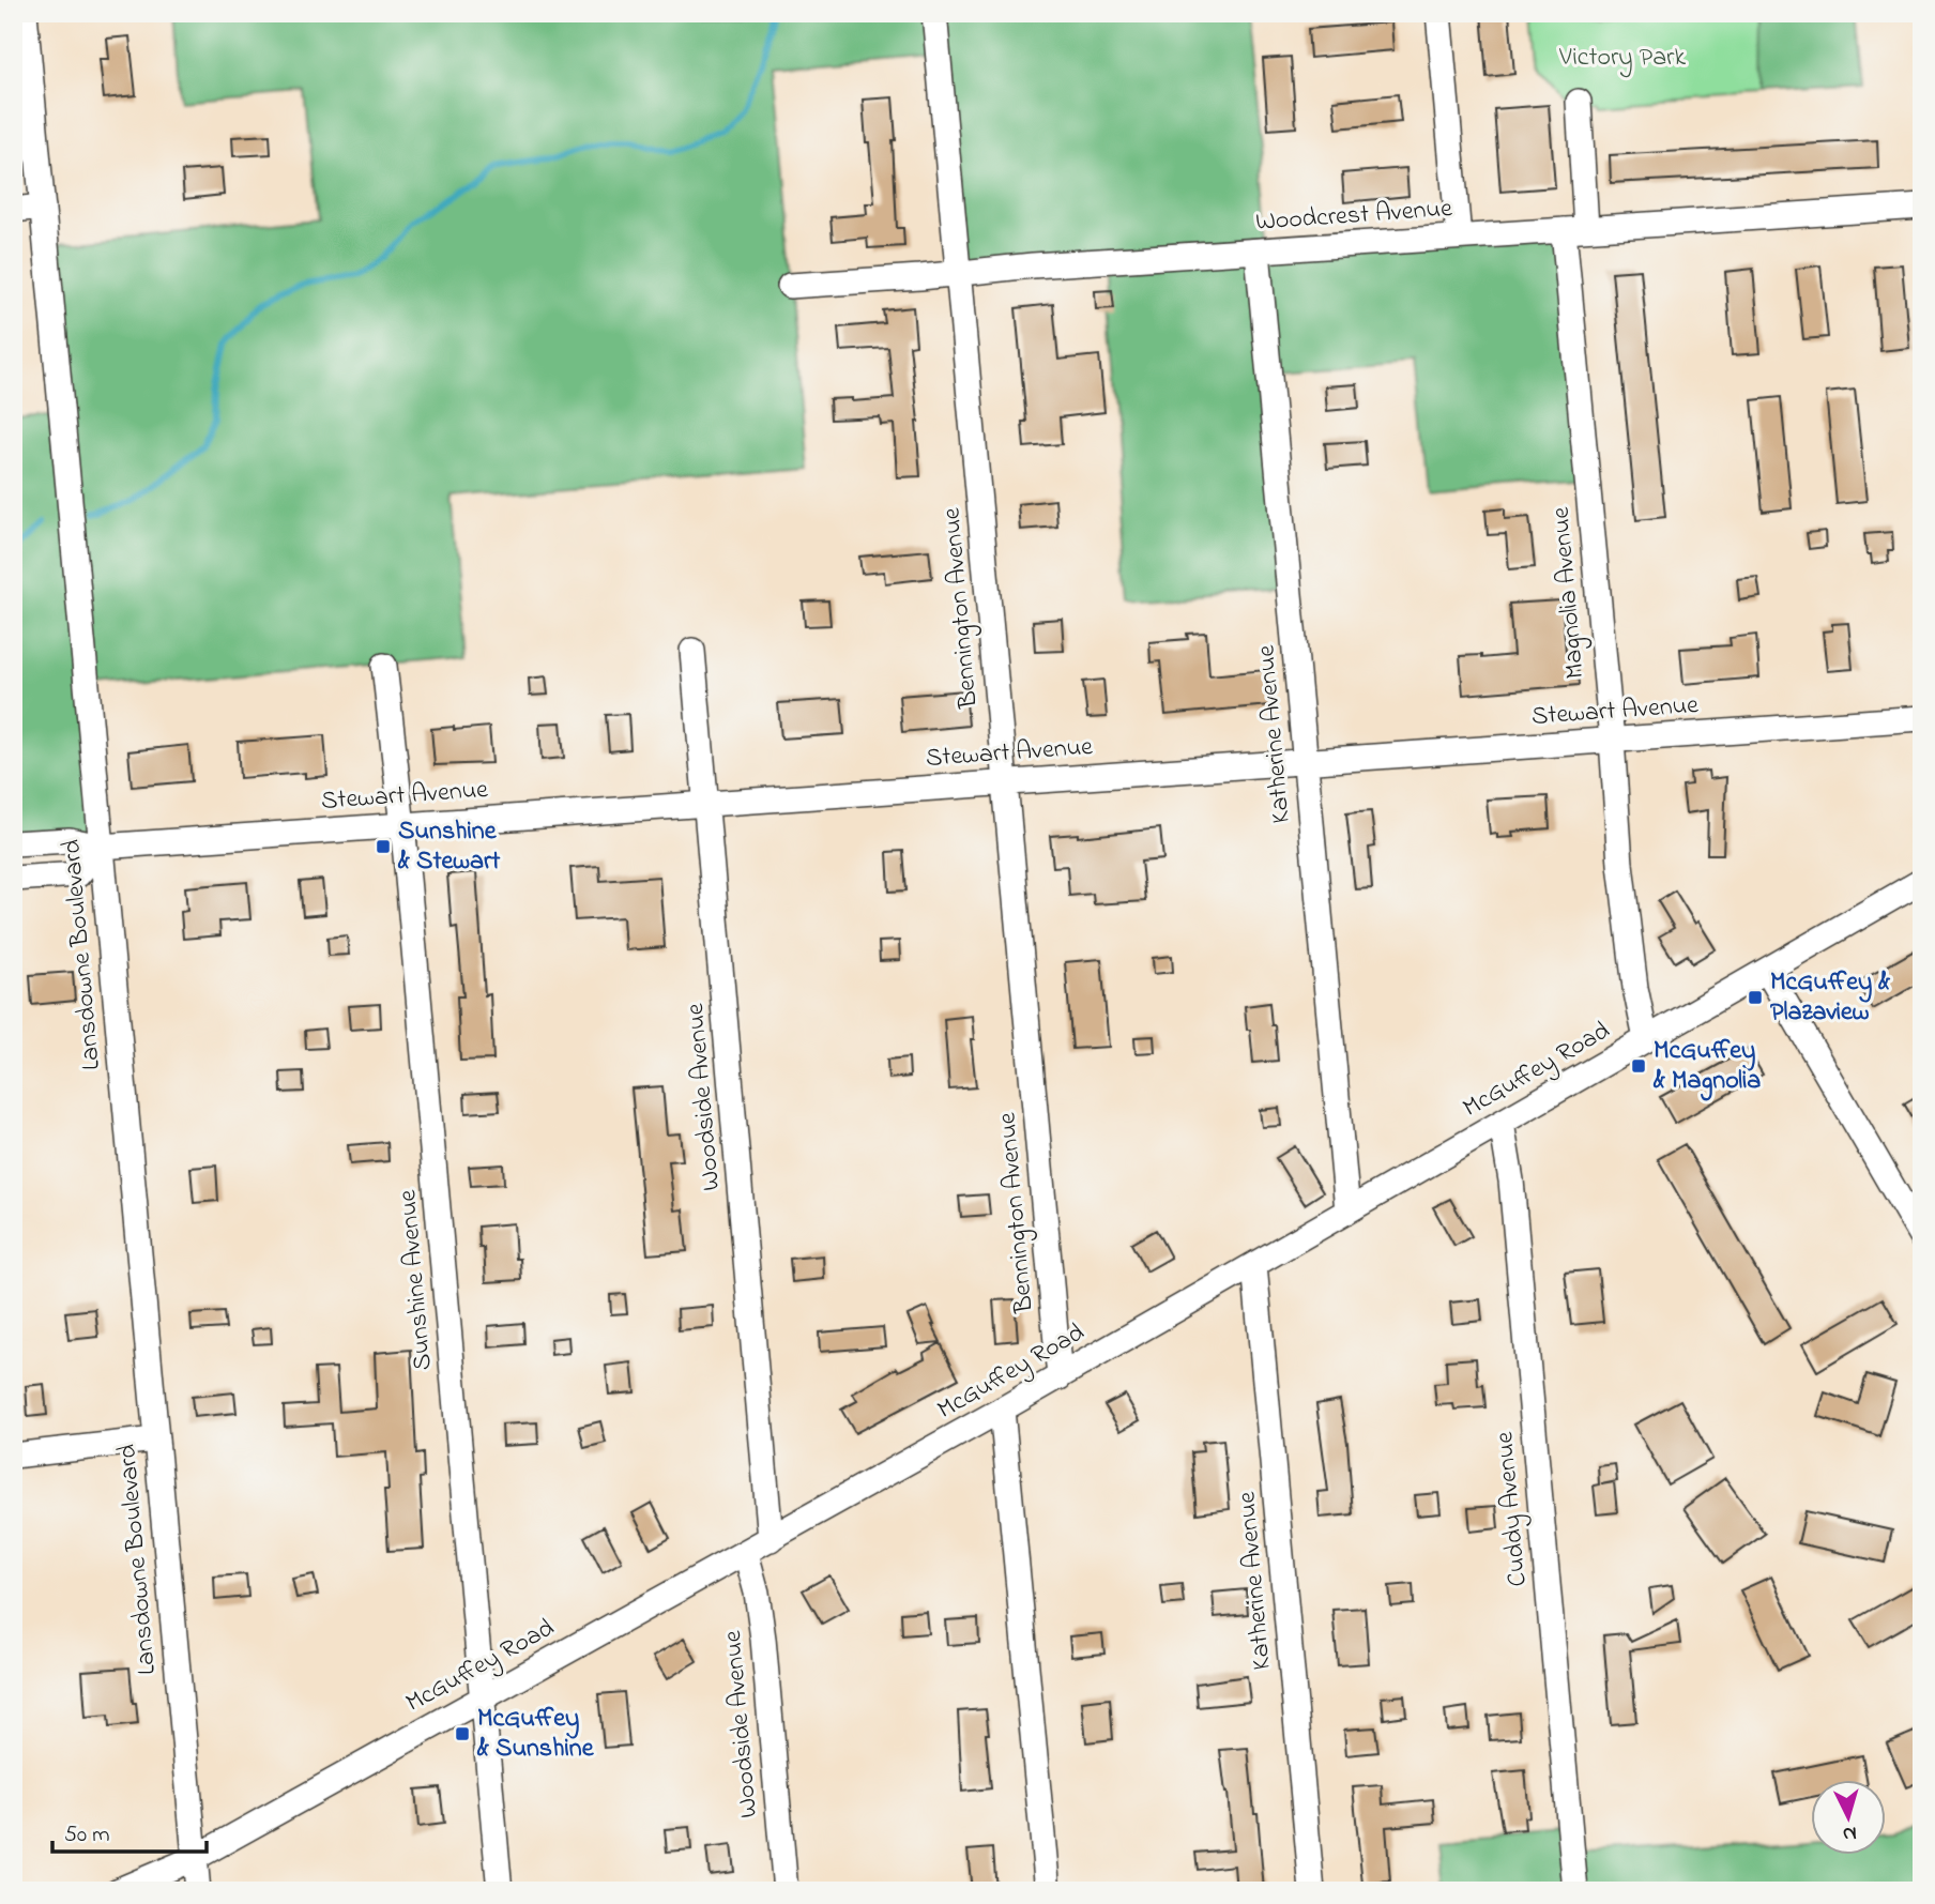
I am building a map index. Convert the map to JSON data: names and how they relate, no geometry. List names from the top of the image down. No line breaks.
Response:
{"streets":{"street":["Woodcrest Avenue","Magnolia Avenue","Bennington Avenue","Stewart Avenue","Katherine Avenue","Lansdowne Boulevard","McGuffey Road","Woodside Avenue","Sunshine Avenue","Cuddy Avenue"]},"crossings":[["Woodcrest Avenue","Magnolia Avenue"],["Woodcrest Avenue","Bennington Avenue"],["Woodcrest Avenue","Katherine Avenue"],["Magnolia Avenue","Stewart Avenue"],["Magnolia Avenue","McGuffey Road"],["Bennington Avenue","Stewart Avenue"],["Bennington Avenue","McGuffey Road"],["Stewart Avenue","Katherine Avenue"],["Stewart Avenue","Lansdowne Boulevard"],["Stewart Avenue","Woodside Avenue"],["Stewart Avenue","Sunshine Avenue"],["Katherine Avenue","McGuffey Road"],["Lansdowne Boulevard","McGuffey Road"],["McGuffey Road","Woodside Avenue"],["McGuffey Road","Sunshine Avenue"],["McGuffey Road","Cuddy Avenue"]],"parks":["Victory Park"],"places":{"transit":["Sunshine & Stewart","McGuffey & Plazaview","McGuffey & Magnolia","McGuffey & Sunshine"]},"scale_bar":"50 m","north":"bottom"}
